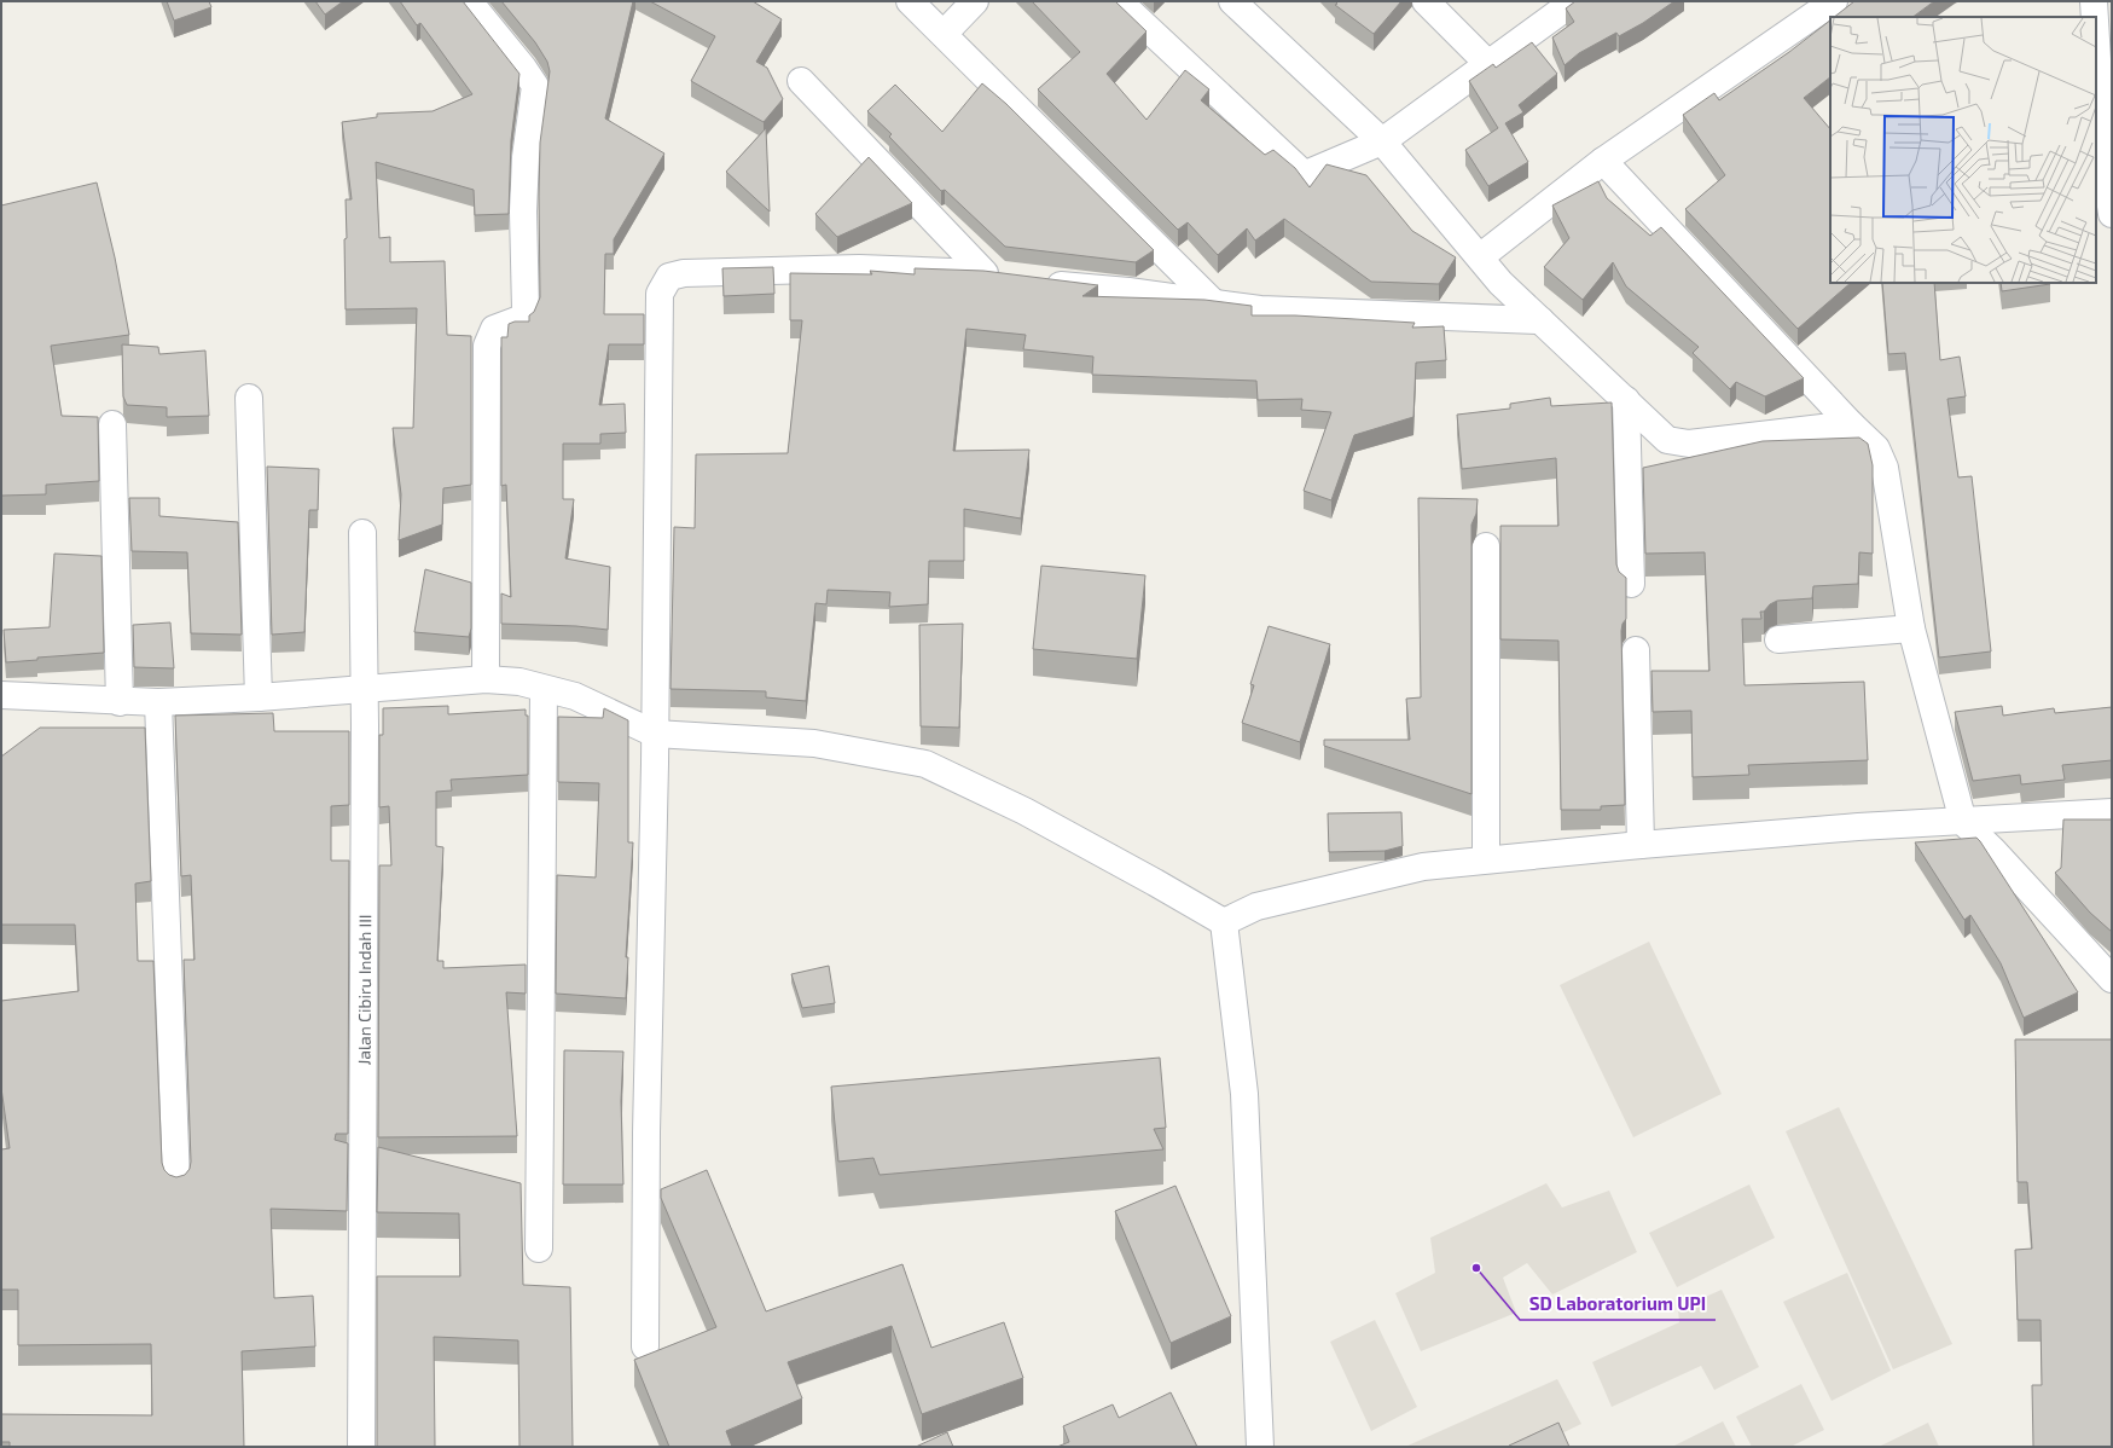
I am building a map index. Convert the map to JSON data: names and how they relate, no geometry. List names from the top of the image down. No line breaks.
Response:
{"streets":{"street":["Jalan Cibiru Indah III"]},"places":["SD Laboratorium UPI"]}
